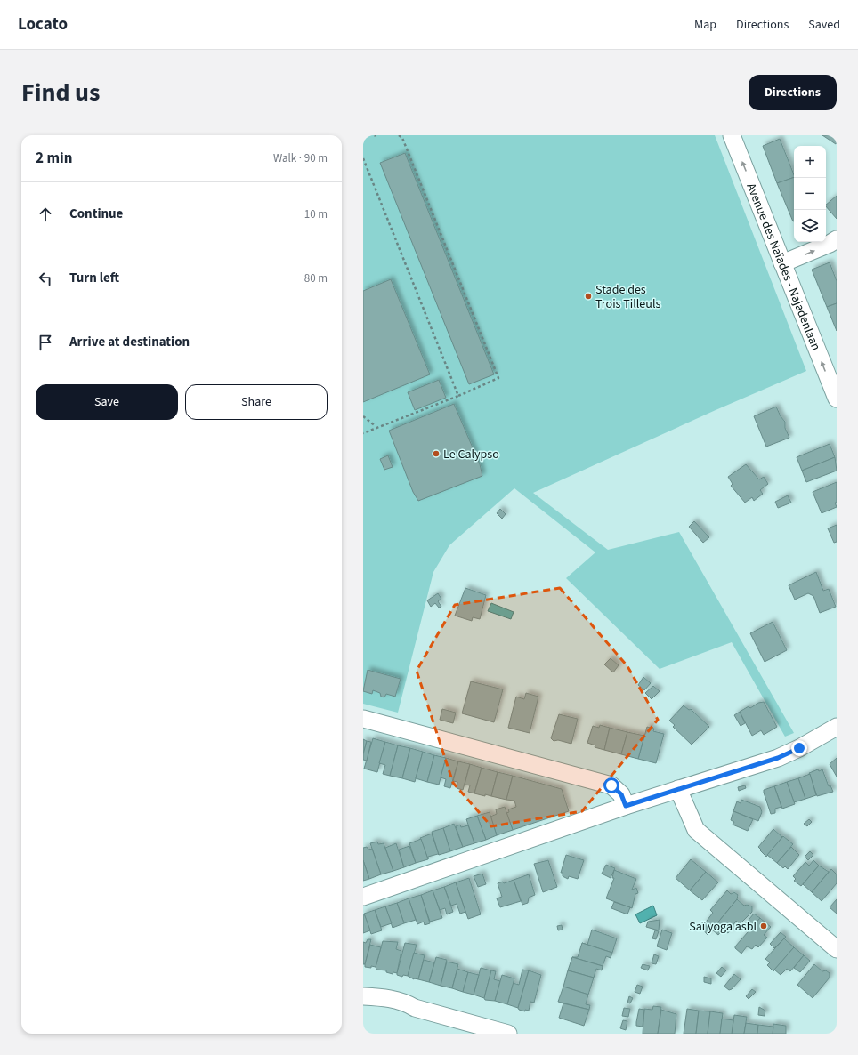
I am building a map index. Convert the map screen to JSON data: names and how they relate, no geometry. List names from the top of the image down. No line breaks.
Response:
{"streets":{"street":["Avenue des Naïades - Najadenlaan"]},"one_way":["Avenue des Naïades - Najadenlaan"],"places":["Stade des Trois Tilleuls","Le Calypso","Saï yoga asbl"],"page":{"header":"Locato","nav":["Map","Directions","Saved"],"title":"Find us","buttons":["Directions",["Save","Share"]],"heading":["2 min","Walk · 90 m"],"map_buttons":["+","−"],"list":[["Continue","10 m"],["Turn left","80 m"],"Arrive at destination"]}}
